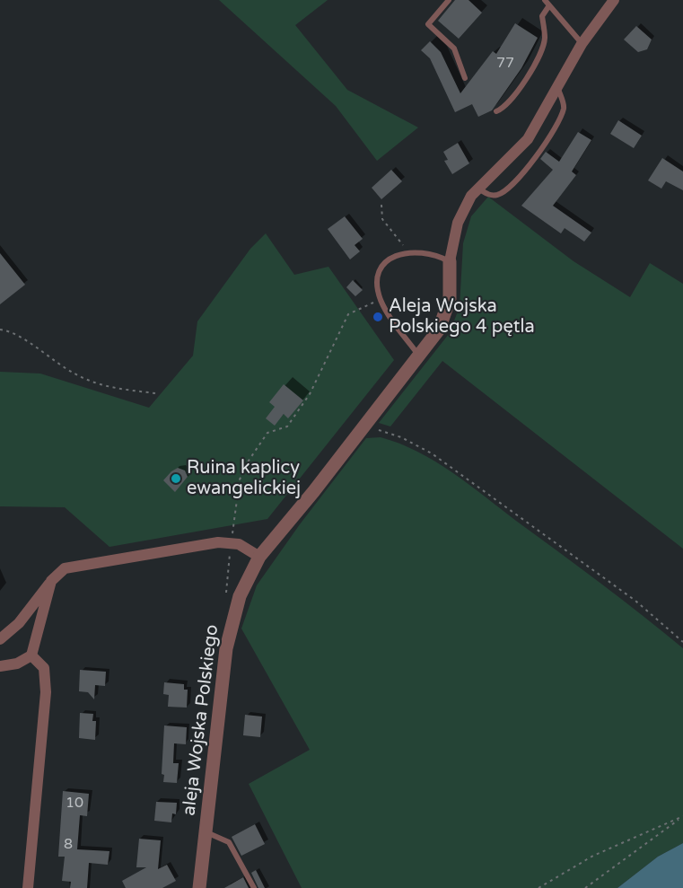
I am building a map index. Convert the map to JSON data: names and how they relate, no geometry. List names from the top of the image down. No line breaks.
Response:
{"streets":{"street":["aleja Wojska Polskiego"]},"places":["Aleja Wojska Polskiego 4 pętla","Ruina kaplicy ewangelickiej"],"house_numbers":["77","10","8"]}
